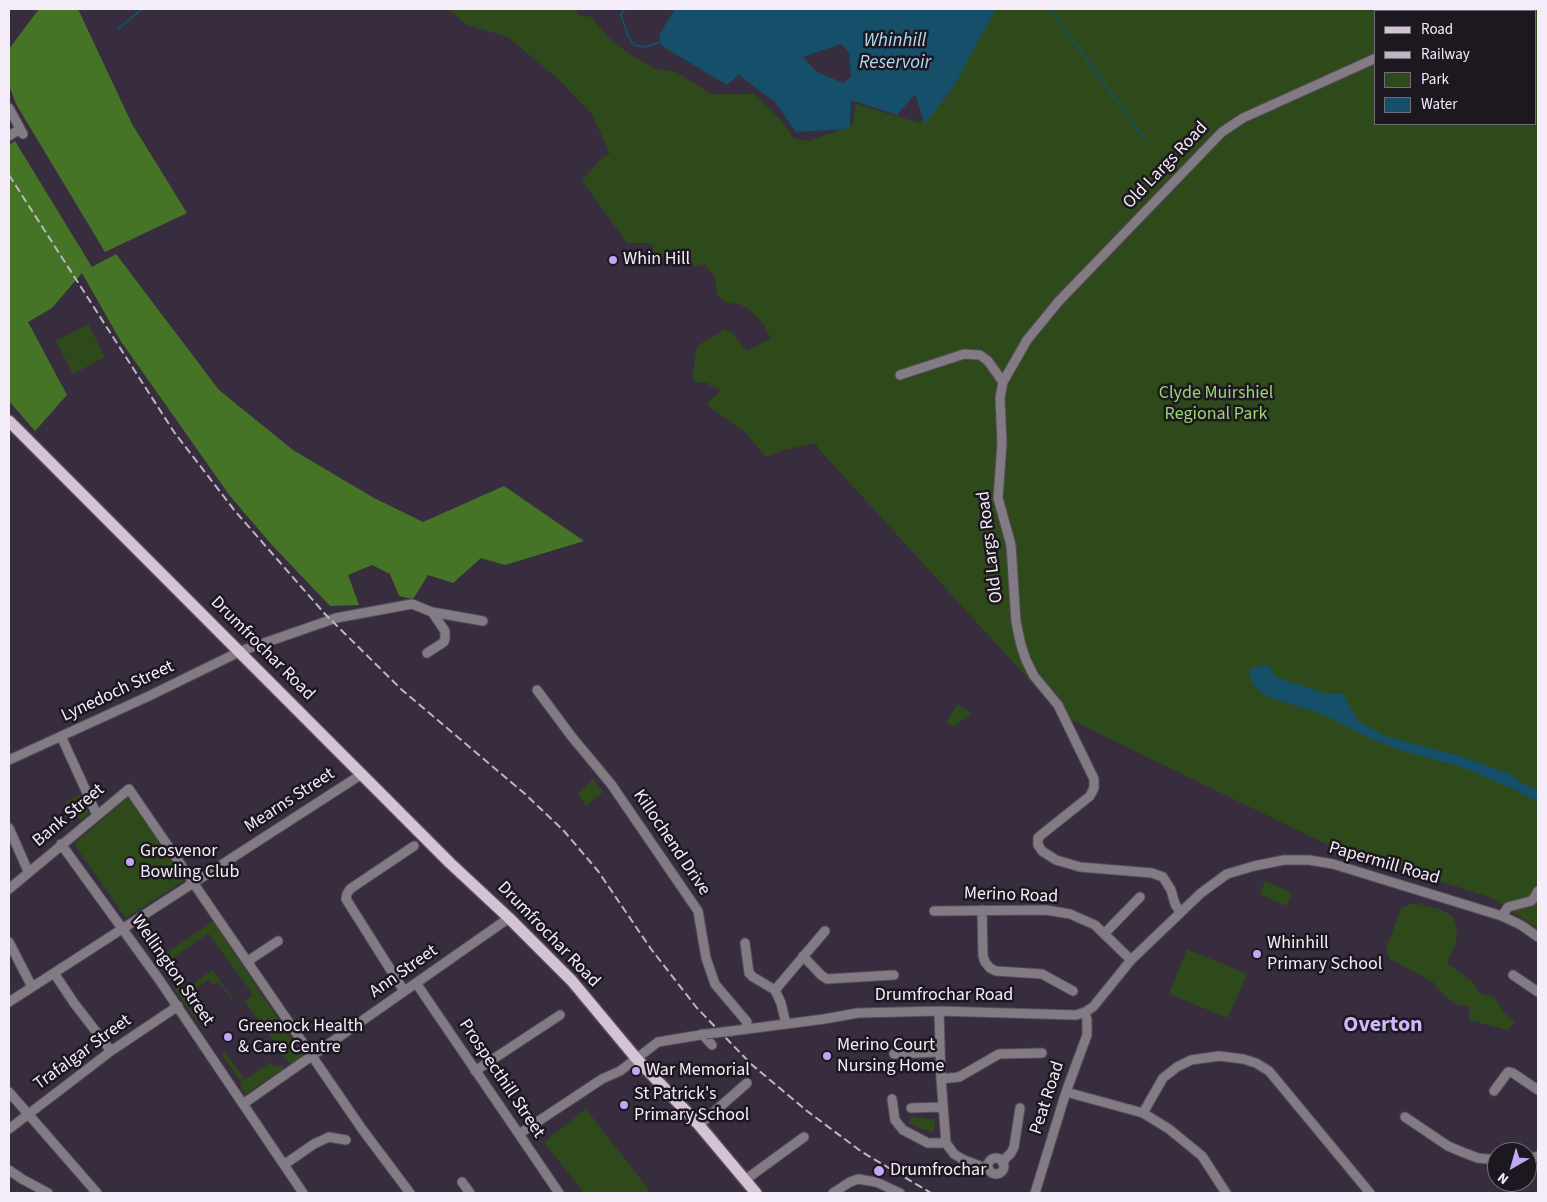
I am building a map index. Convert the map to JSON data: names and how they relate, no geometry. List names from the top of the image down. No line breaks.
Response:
{"streets":{"main road":["Drumfrochar Road"],"street":["Old Largs Road","Lynedoch Street","Mearns Street","Bank Street","Killochend Drive","Papermill Road","Merino Road","Wellington Street","Ann Street","Trafalgar Street","Prospecthill Street","Peat Road"]},"crossings":[["Old Largs Road","Papermill Road"],["Drumfrochar Road","Lynedoch Street"],["Drumfrochar Road","Mearns Street"],["Drumfrochar Road","Killochend Drive"],["Drumfrochar Road","Ann Street"],["Drumfrochar Road","Peat Road"],["Mearns Street","Bank Street"],["Mearns Street","Wellington Street"],["Bank Street","Wellington Street"],["Wellington Street","Ann Street"],["Wellington Street","Trafalgar Street"],["Ann Street","Prospecthill Street"]],"districts":["Overton"],"water":["Whinhill Reservoir"],"parks":["Clyde Muirshiel Regional Park"],"places":["Whin Hill","Grosvenor Bowling Club","Whinhill Primary School","Greenock Health & Care Centre","Merino Court Nursing Home","War Memorial","St Patrick's Primary School","Drumfrochar"],"legend":["Road","Railway","Park","Water"],"north":"bottom left"}
